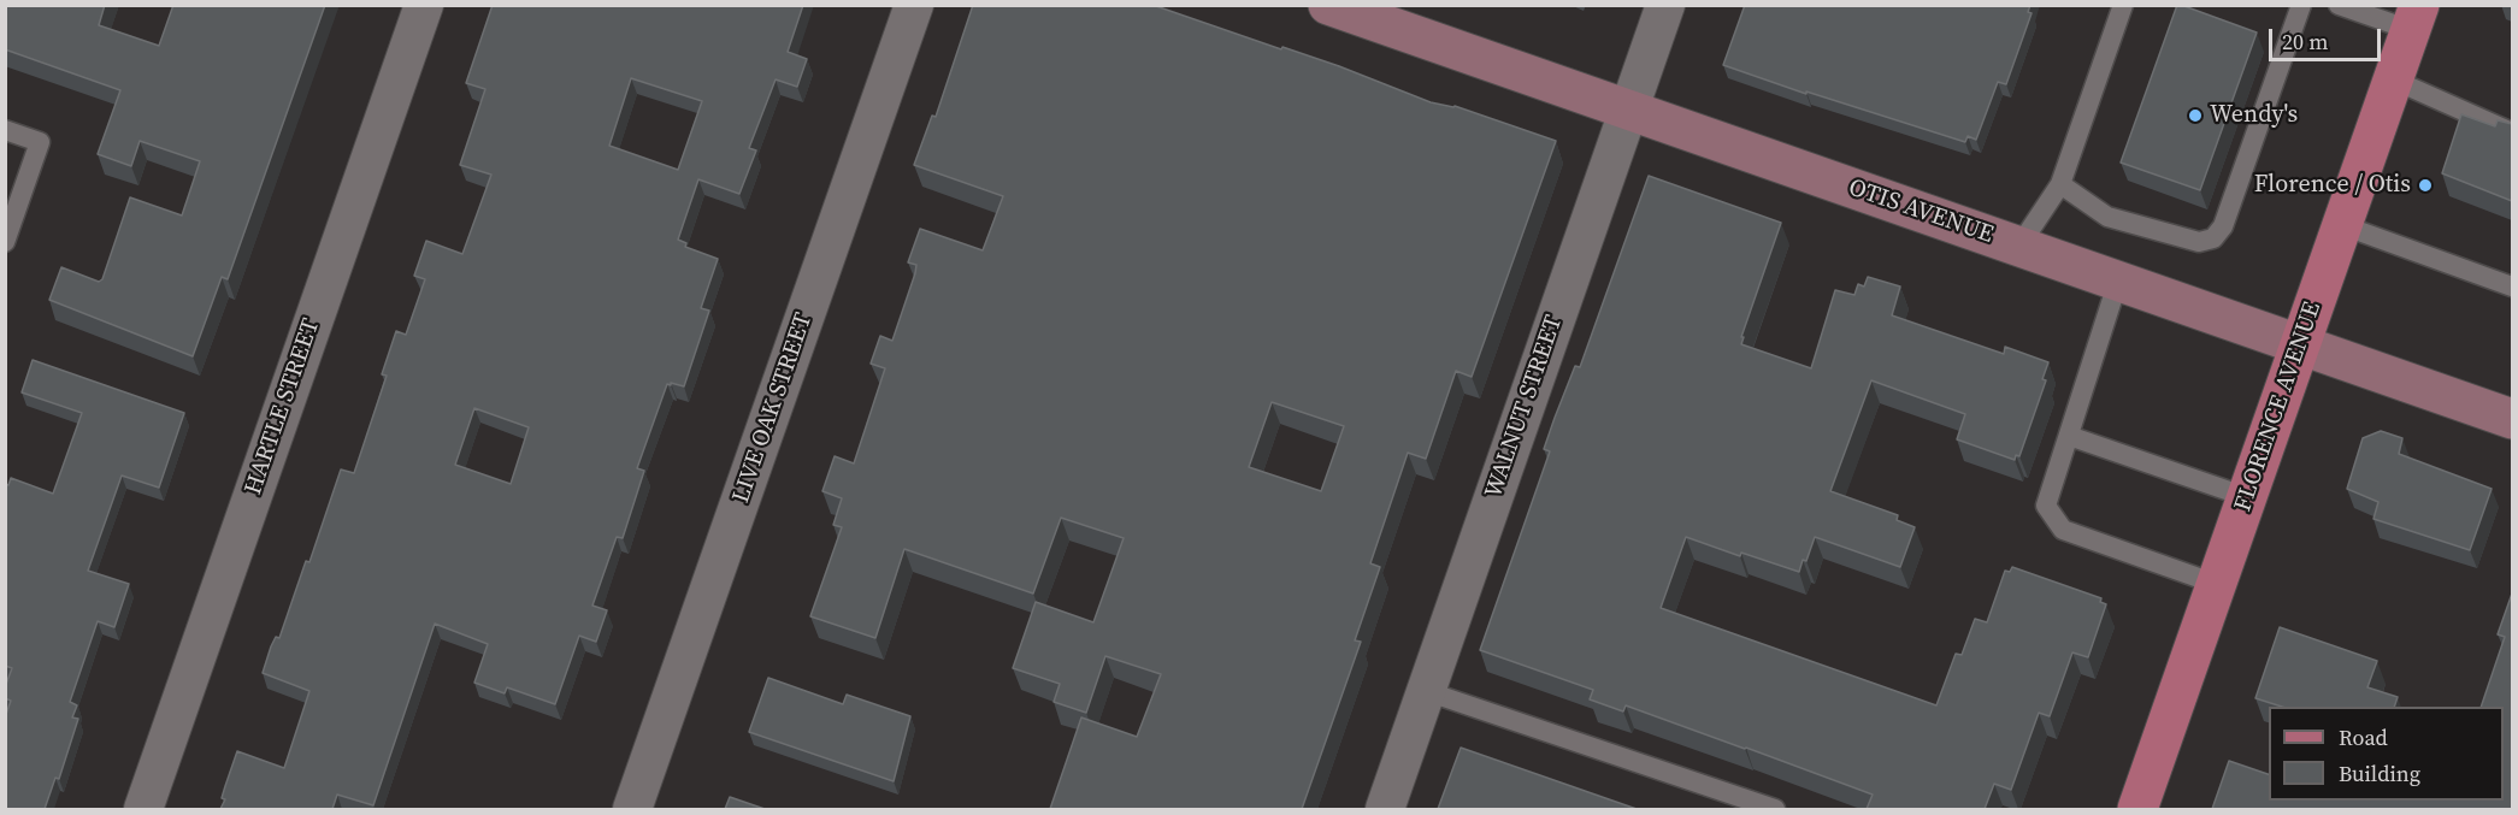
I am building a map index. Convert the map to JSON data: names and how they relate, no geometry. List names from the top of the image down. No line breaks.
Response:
{"streets":{"main road":["FLORENCE AVENUE"],"street":["OTIS AVENUE","HARTLE STREET","WALNUT STREET","LIVE OAK STREET"]},"crossings":[["OTIS AVENUE","WALNUT STREET"],["OTIS AVENUE","FLORENCE AVENUE"]],"places":["Wendy's","Florence / Otis"],"legend":["Road","Building"],"scale_bar":"20 m"}
